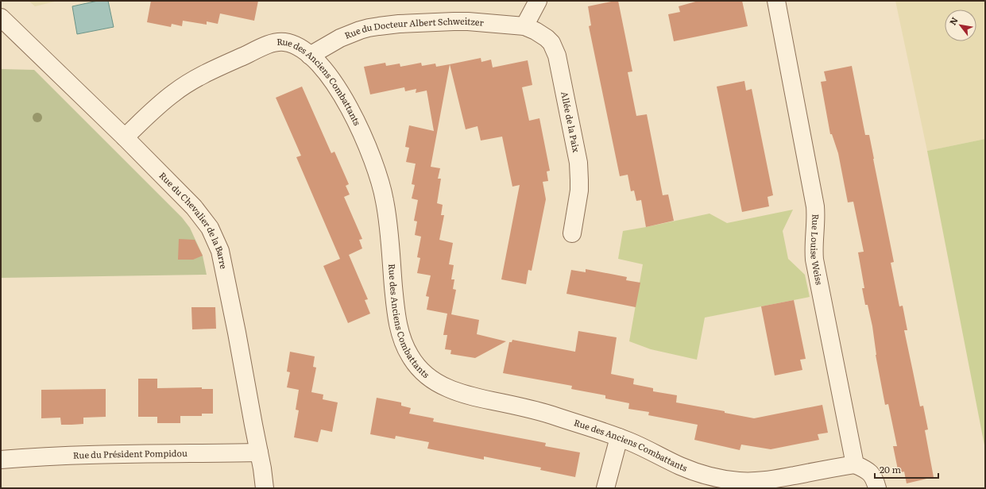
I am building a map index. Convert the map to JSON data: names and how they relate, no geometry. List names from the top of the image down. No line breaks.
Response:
{"streets":{"street":["Rue du Docteur Albert Schweitzer","Rue des Anciens Combattants","Allée de la Paix","Rue du Chevalier de la Barre","Rue Louise Weiss","Rue du Président Pompidou"]},"crossings":[["Rue du Docteur Albert Schweitzer","Rue des Anciens Combattants"],["Rue du Docteur Albert Schweitzer","Allée de la Paix"],["Rue des Anciens Combattants","Rue du Chevalier de la Barre"],["Rue des Anciens Combattants","Rue Louise Weiss"],["Rue du Chevalier de la Barre","Rue du Président Pompidou"]],"scale_bar":"20 m","north":"top left"}
